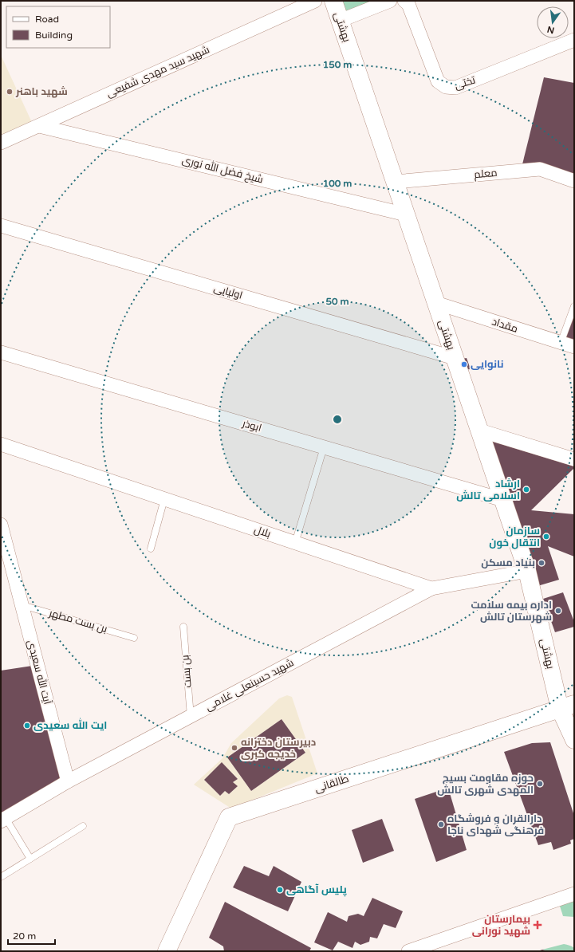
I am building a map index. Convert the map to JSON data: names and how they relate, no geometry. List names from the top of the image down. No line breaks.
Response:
{"streets":{"street":["بهشتی","شهید سید مهدی شفیعی","تختی","شیخ فضل الله نوری","معلم","اولیایی","مقداد","ابوذر","بلال","آیت الله سعیدی","شهید حسینعلی غلامی","طالقانی"],"lane":["بن بست مطهر","بن بست"]},"crossings":[["بهشتی","شیخ فضل الله نوری"],["بهشتی","معلم"],["بهشتی","اولیایی"],["بهشتی","مقداد"],["بهشتی","ابوذر"],["بهشتی","بلال"],["بهشتی","طالقانی"],["شهید سید مهدی شفیعی","شیخ فضل الله نوری"],["بلال","شهید حسینعلی غلامی"],["بن بست مطهر","آیت الله سعیدی"],["بن بست","شهید حسینعلی غلامی"],["آیت الله سعیدی","شهید حسینعلی غلامی"]],"places":{"other":["شهید باهنر","نانوایی","ارشاد اسلامی تالش","سازمان انتقال خون","بنیاد مسکن","اداره بیمه سلامت شهرستان تالش","ایت الله سعیدی","دبیرستان دخترانه خدیجه کبری","حوزه مقاومت بسیج المهدی شهری تالش","دارالقران و فروشگاه فرهنگی شهدای ناجا","پلیس آگاهی"],"health":["بیمارستان شهید نورانی"]},"legend":["Road","Building"],"scale_bar":"20 m","north":"bottom","rings":["150 m","100 m","50 m"]}
